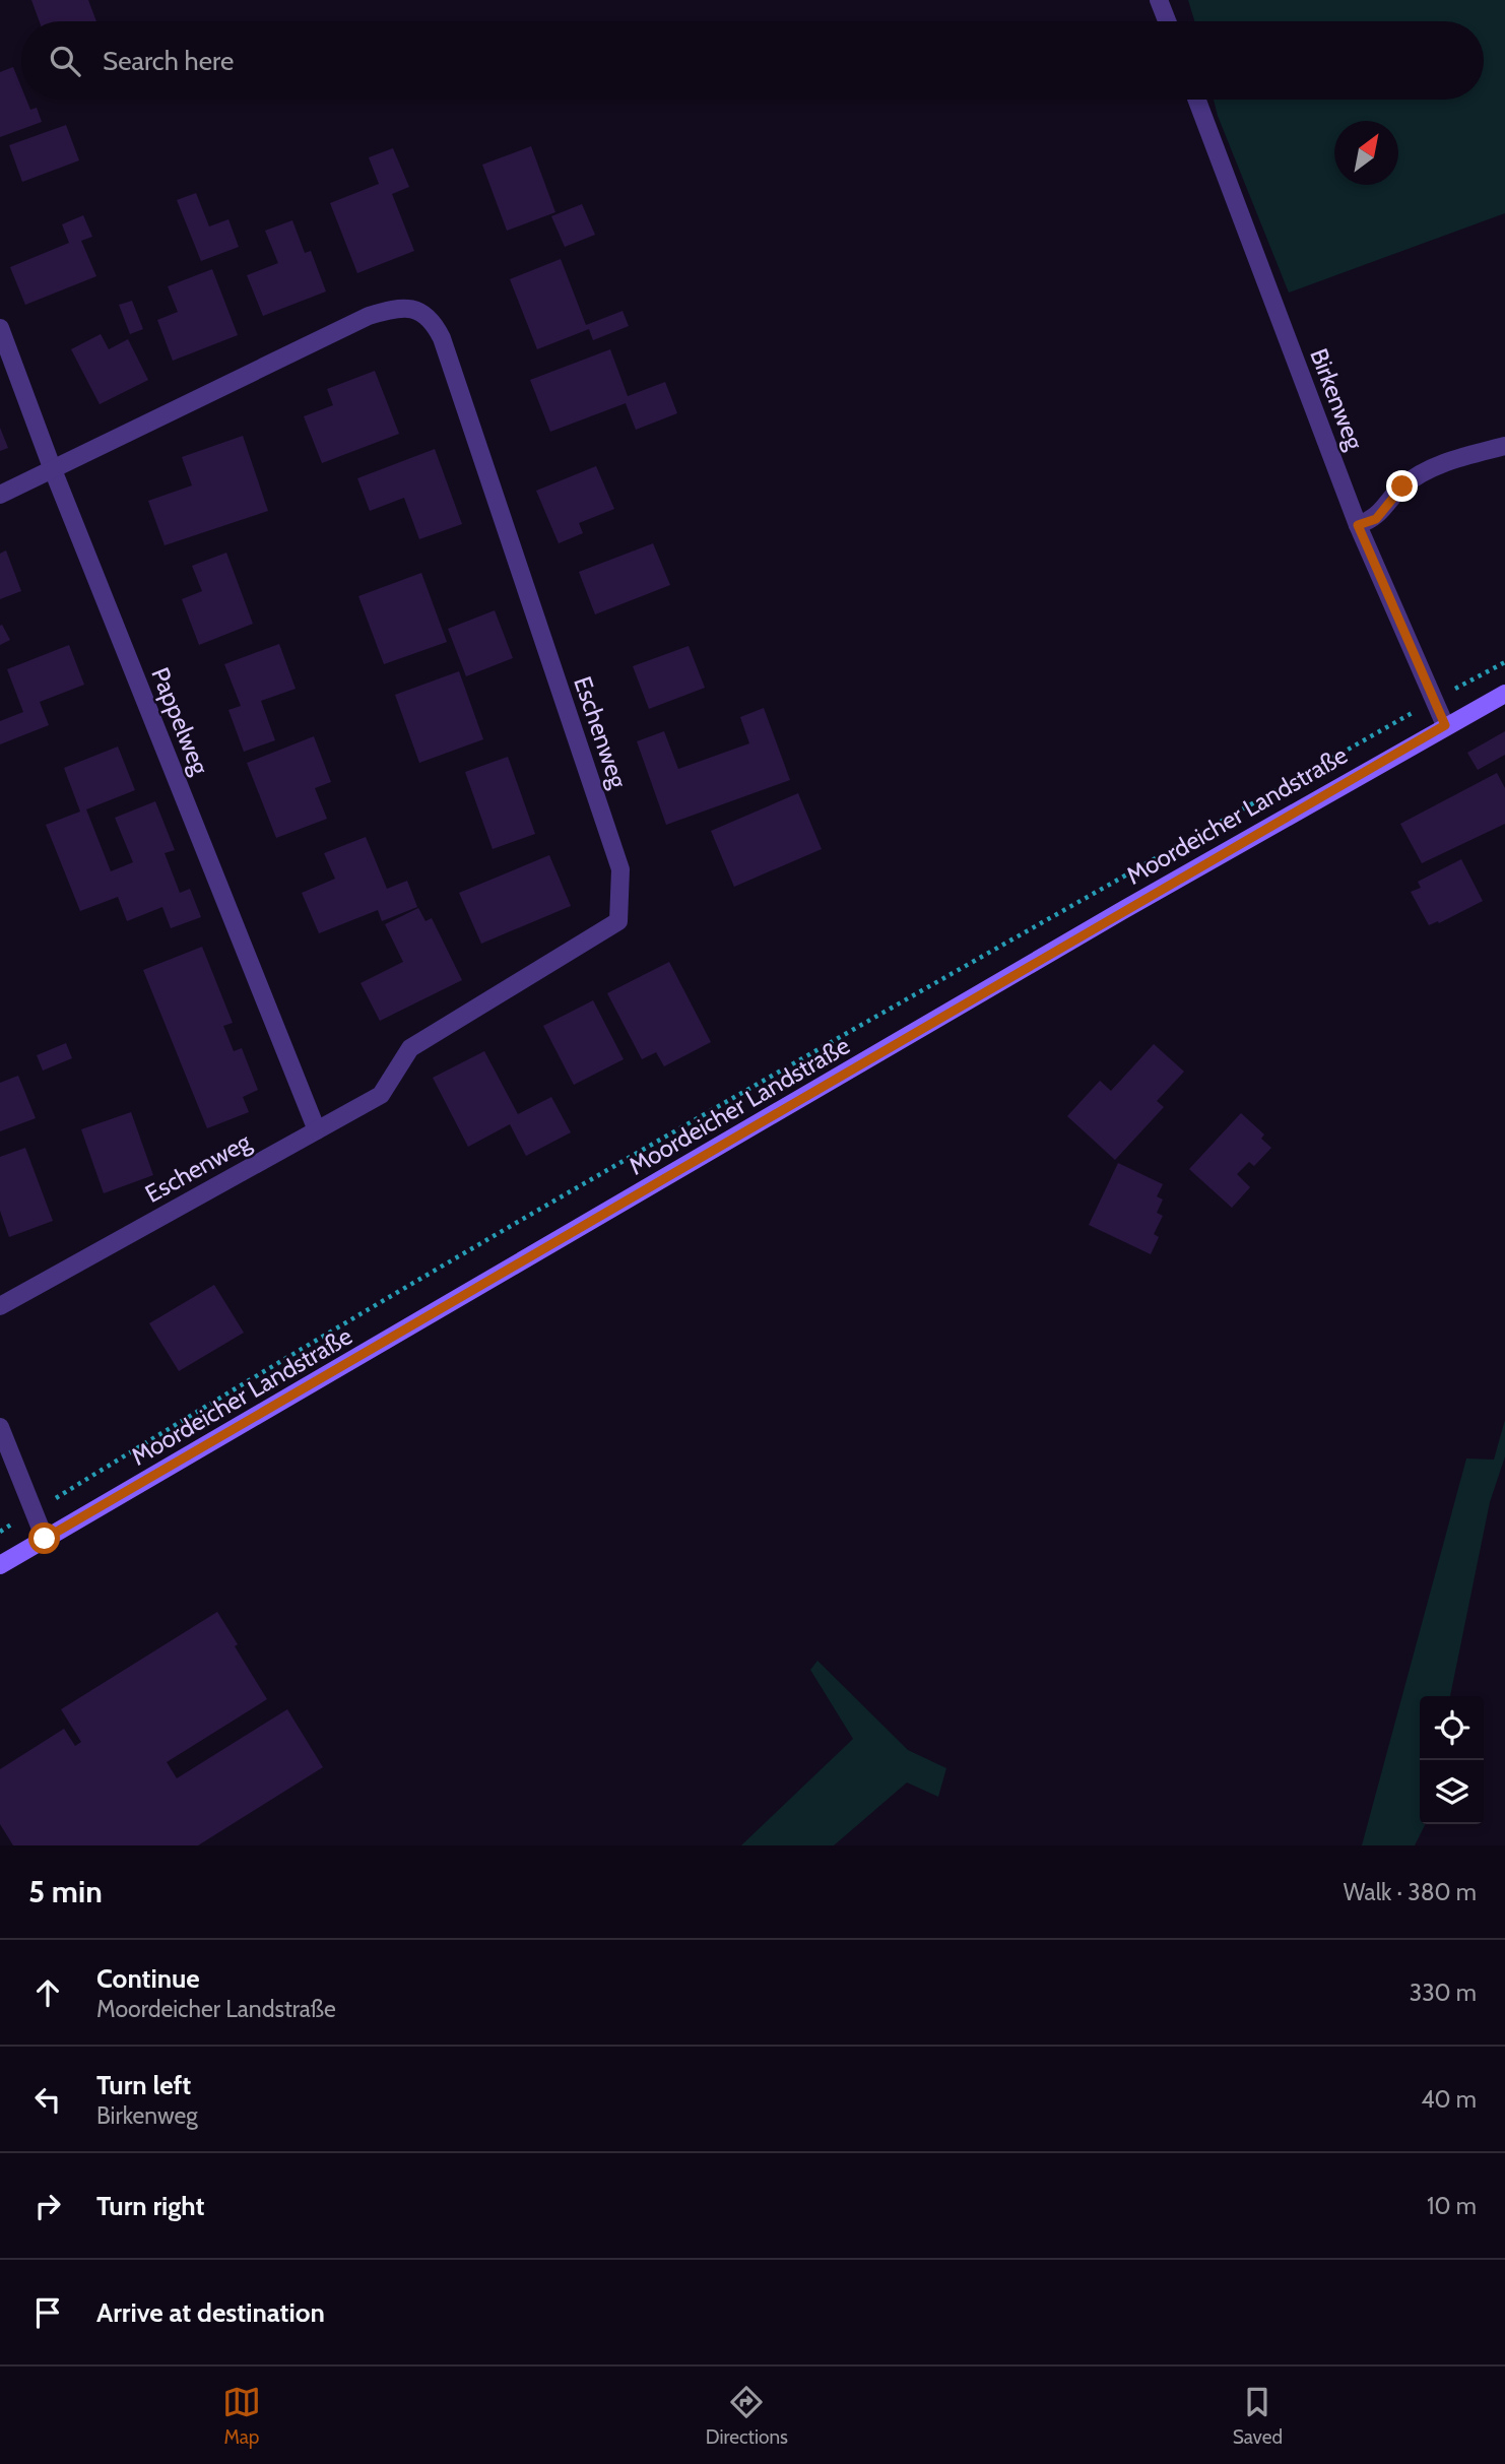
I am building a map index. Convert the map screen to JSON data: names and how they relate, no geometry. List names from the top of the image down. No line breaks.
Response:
{"streets":{"main road":["Moordeicher Landstraße"],"street":["Birkenweg","Pappelweg","Eschenweg"]},"crossings":[["Birkenweg","Moordeicher Landstraße"],["Pappelweg","Eschenweg"]],"north":"top right","page":{"search":"Search here","heading":["5 min","Walk · 380 m"],"list":[["Continue","Moordeicher Landstraße","330 m"],["Turn left","Birkenweg","40 m"],["Turn right","10 m"],"Arrive at destination"],"nav":["Map","Directions","Saved"]}}
